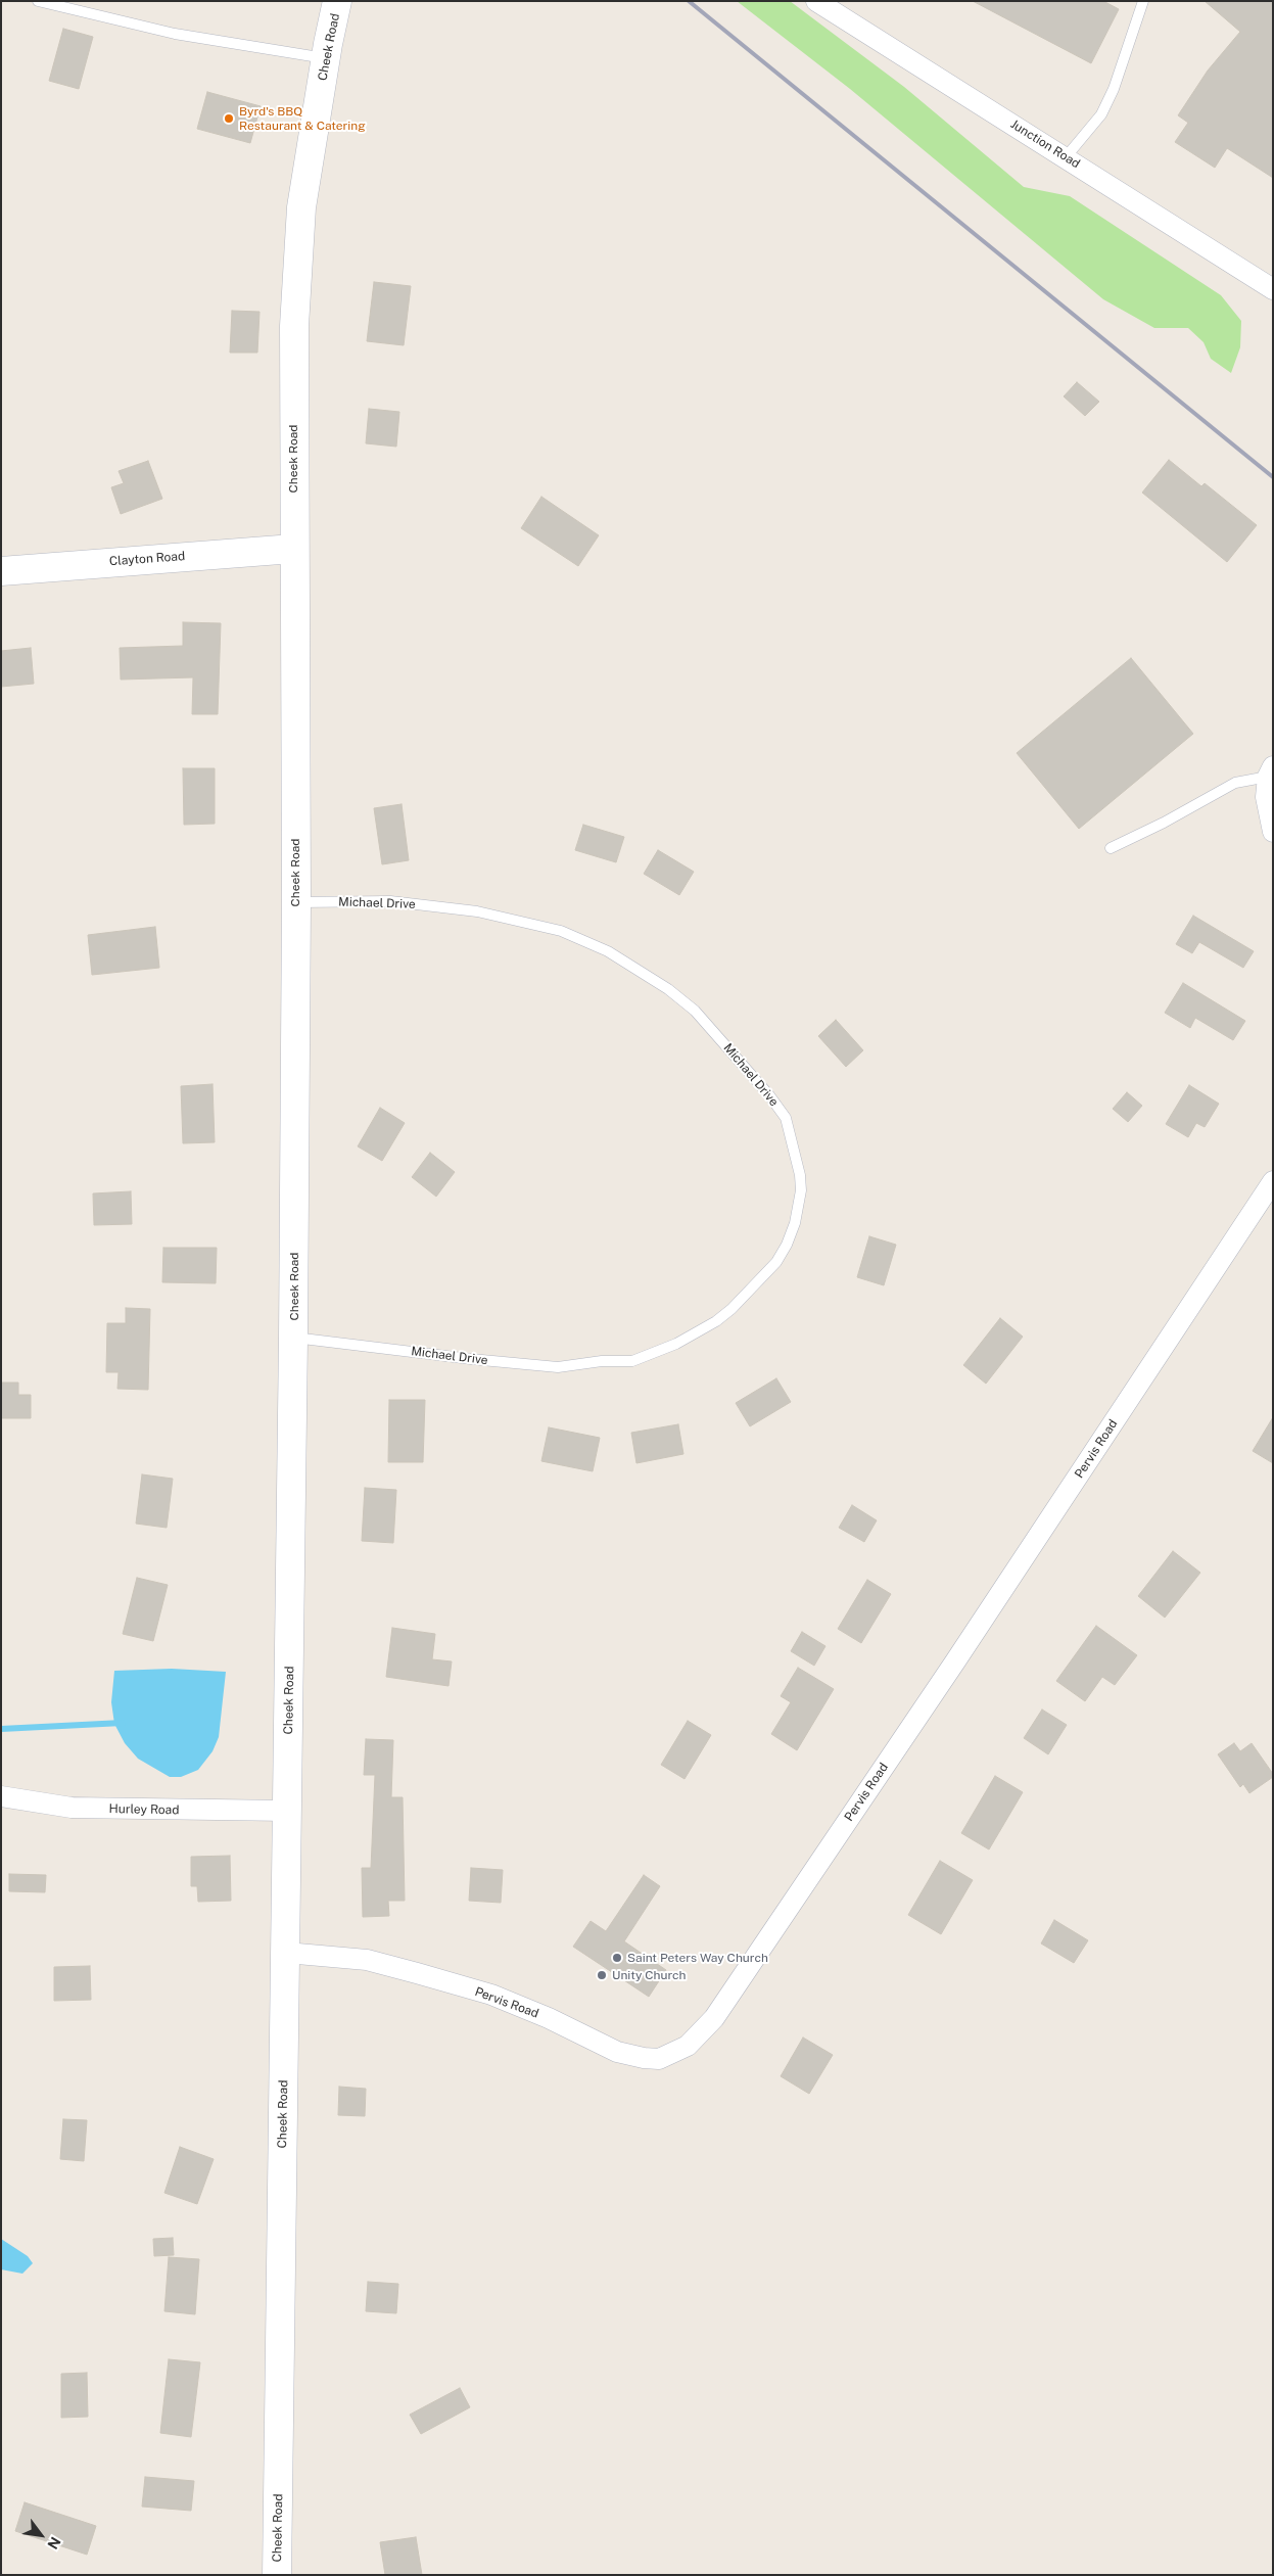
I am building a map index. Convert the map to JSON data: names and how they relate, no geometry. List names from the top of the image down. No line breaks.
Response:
{"streets":{"street":["Cheek Road","Junction Road","Clayton Road","Pervis Road","Hurley Road"],"lane":["Michael Drive"]},"crossings":[["Cheek Road","Clayton Road"],["Cheek Road","Michael Drive"],["Cheek Road","Pervis Road"],["Cheek Road","Hurley Road"]],"places":["Byrd's BBQ Restaurant & Catering","Saint Peters Way Church","Unity Church"],"north":"bottom right"}
